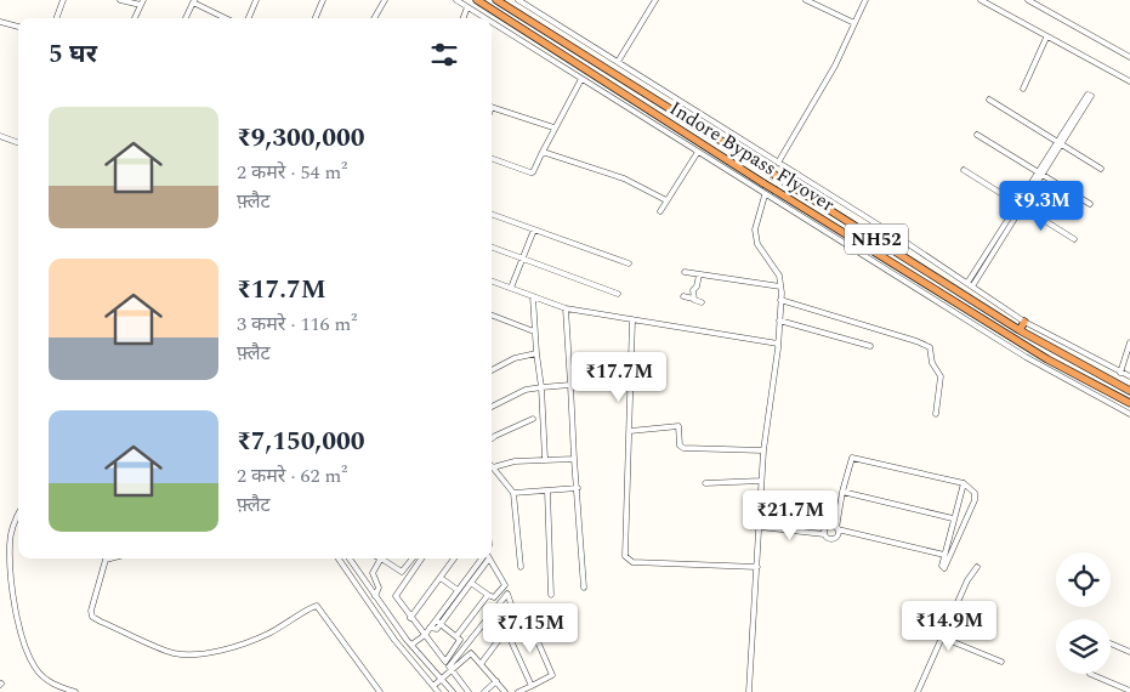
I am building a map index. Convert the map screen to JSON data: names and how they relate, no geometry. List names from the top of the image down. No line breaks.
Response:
{"streets":{"highway":["Indore Bypass Flyover","NH52"]},"crossings":[["Indore Bypass Flyover","NH52"]],"page":{"heading":"5 घर","list":[{"name":"₹9,300,000","note":"2 कमरे · 54 m² · फ़्लैट"},{"name":"₹17.7M","note":"3 कमरे · 116 m² · फ़्लैट"},{"name":"₹7,150,000","note":"2 कमरे · 62 m² · फ़्लैट"}],"price":["₹9.3M","₹17.7M","₹21.7M","₹14.9M","₹7.15M"]}}
